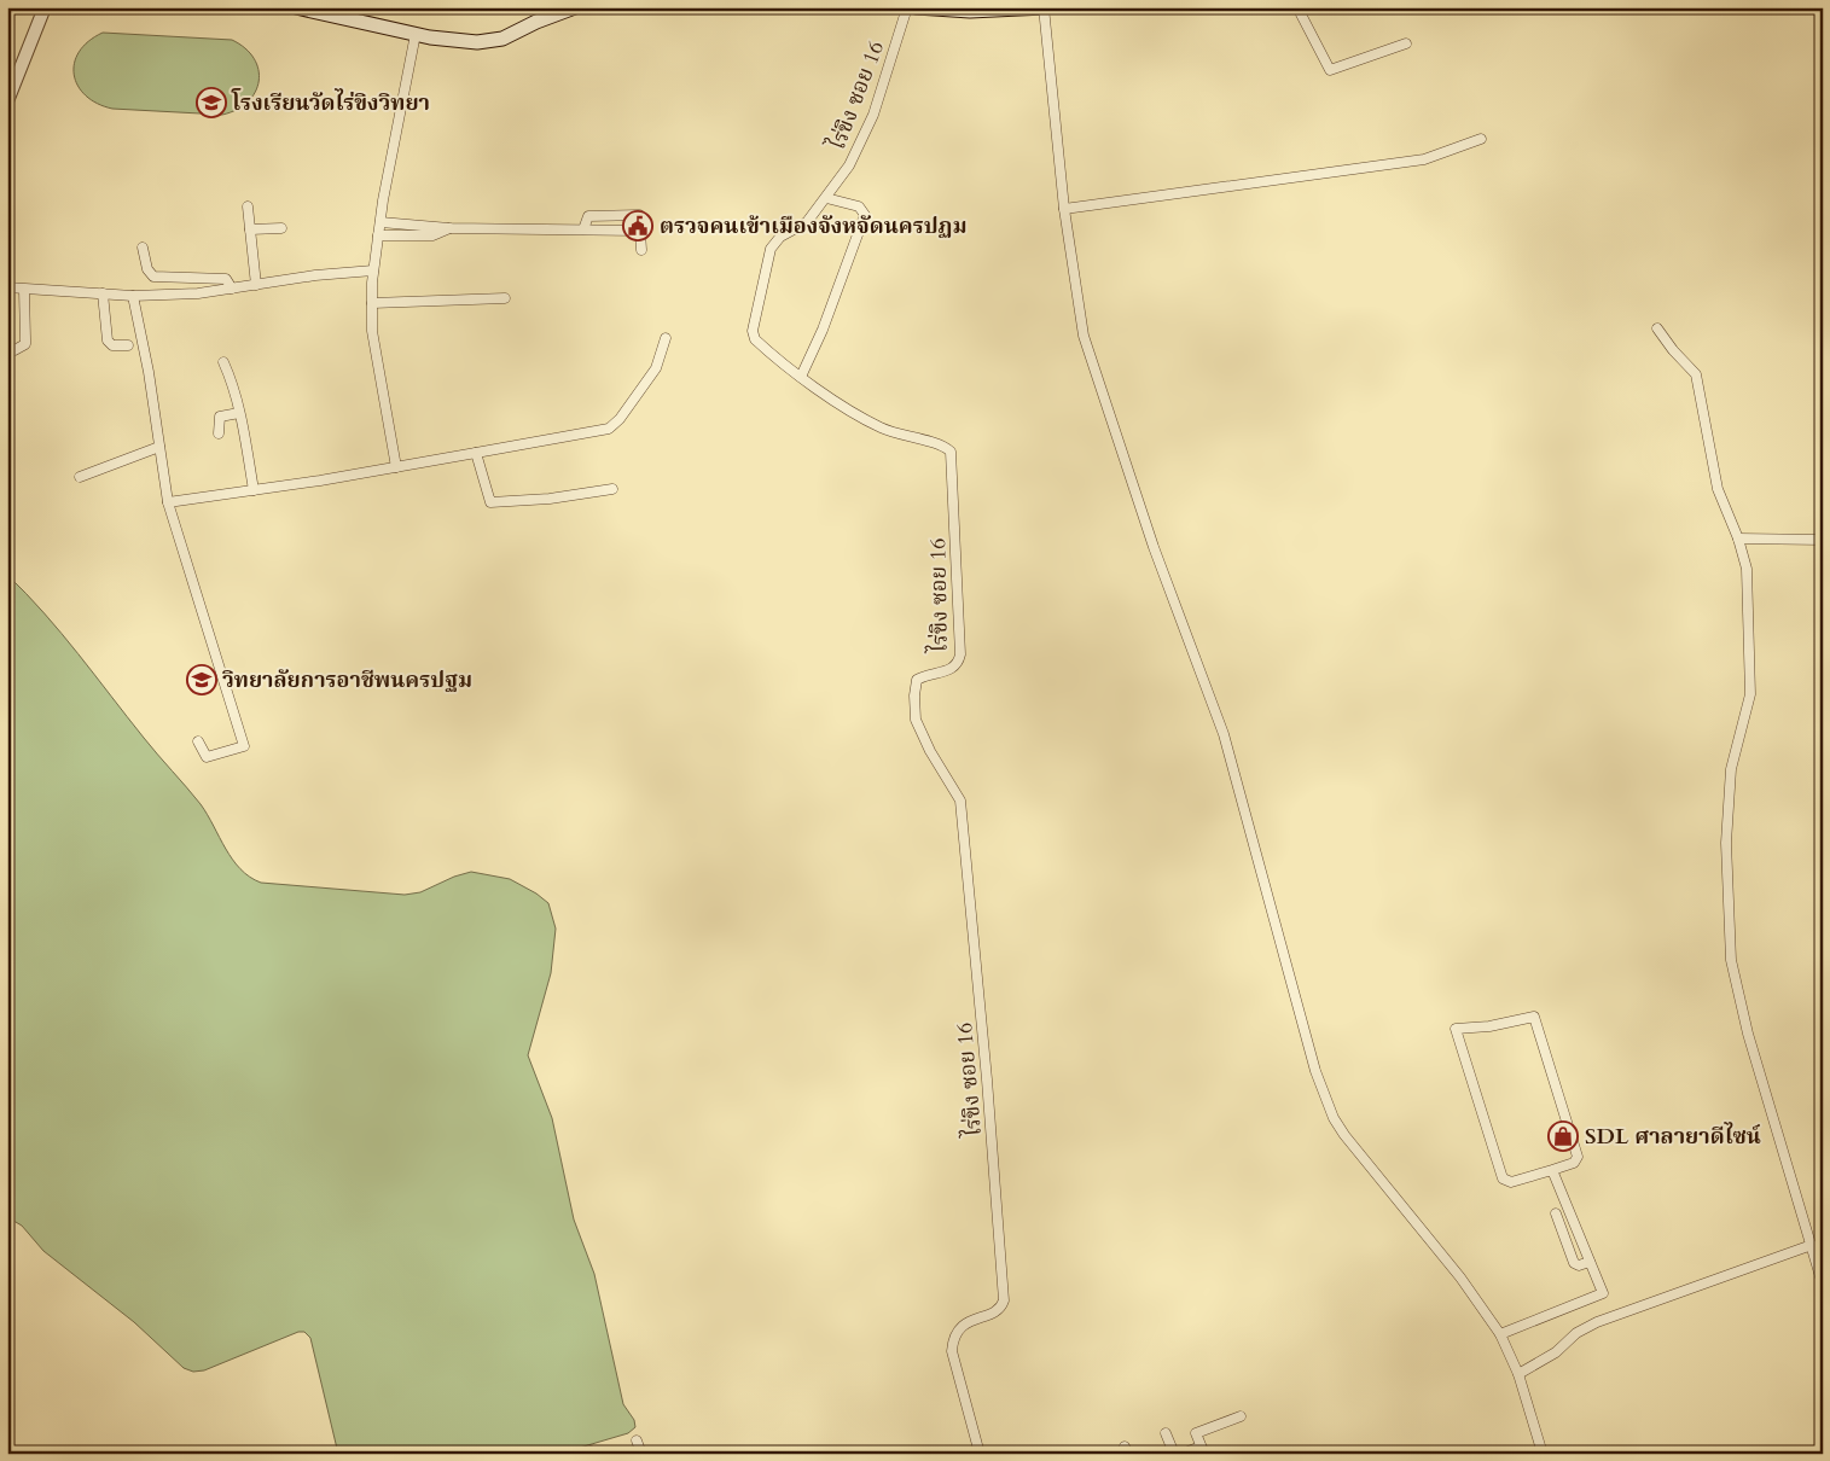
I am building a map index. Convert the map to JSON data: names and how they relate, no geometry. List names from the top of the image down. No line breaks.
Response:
{"streets":{"street":["ไร่ขิง ซอย 16"]},"places":{"school or university":["โรงเรียนวัดไร่ขิงวิทยา","วิทยาลัยการอาชีพนครปฐม"],"public building":["ตรวจคนเข้าเมืองจังหจัดนครปฏม"],"shop":["SDL ศาลายาดีไซน์"]}}
